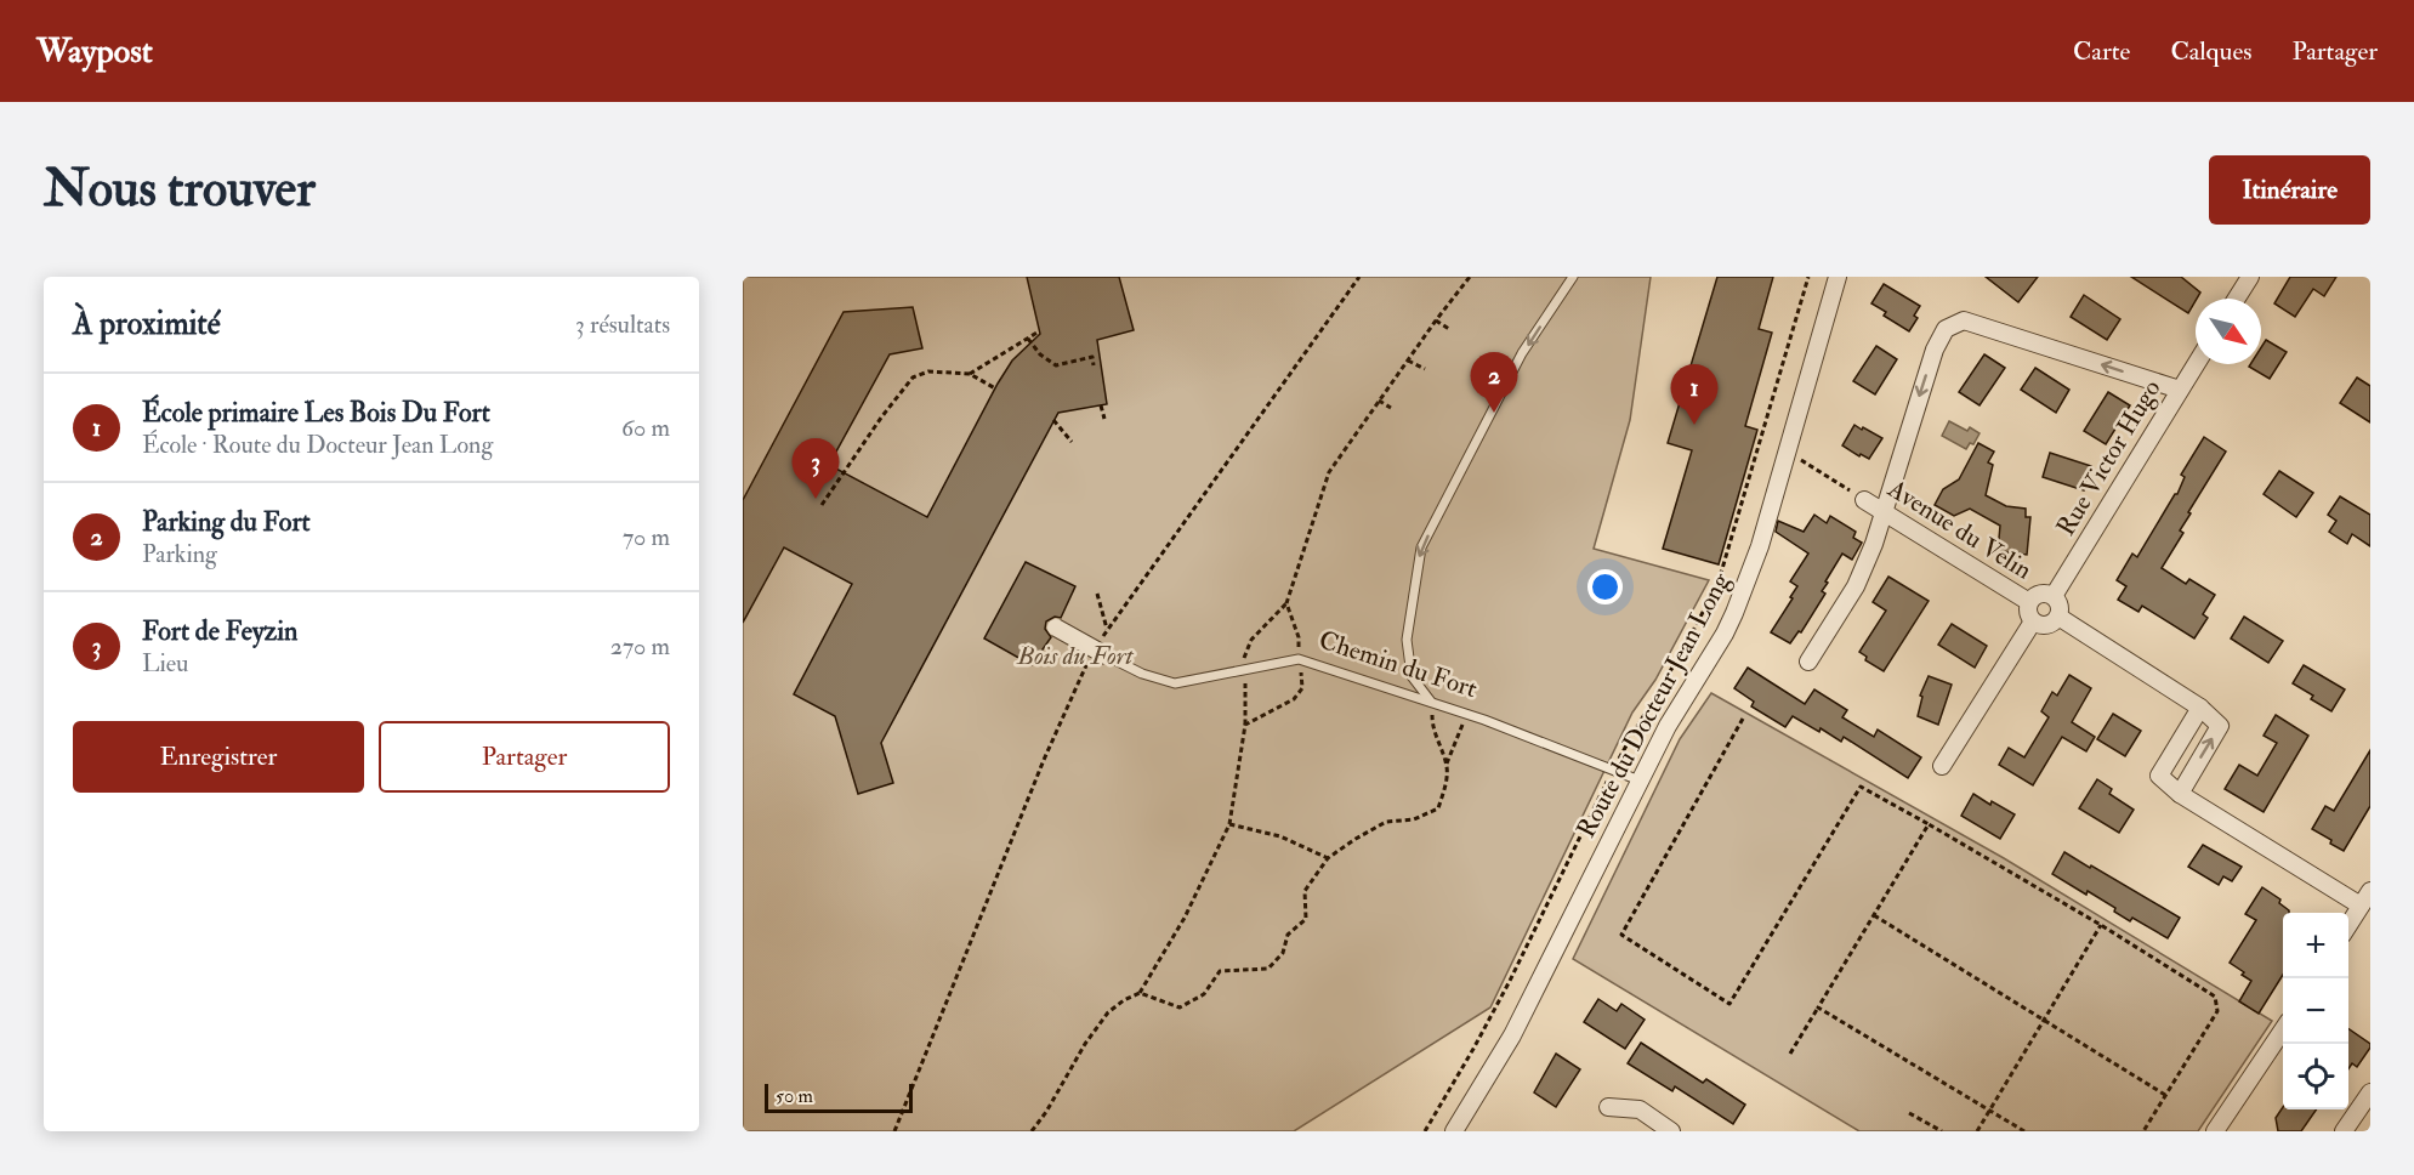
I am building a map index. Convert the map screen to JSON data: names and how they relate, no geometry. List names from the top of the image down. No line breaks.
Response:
{"streets":{"street":["Rue Victor Hugo","Avenue du Velin","Chemin du Fort","Route du Docteur Jean Long"]},"crossings":[["Rue Victor Hugo","Avenue du Velin"],["Chemin du Fort","Route du Docteur Jean Long"]],"parks":["Bois du Fort"],"scale_bar":"50 m","north":"bottom right","page":{"header":"Waypost","nav":["Carte","Calques","Partager"],"buttons":["Itinéraire",["Enregistrer","Partager"]],"title":"Nous trouver","heading":["À proximité","3 résultats"],"pins":["2","1","3"],"list":[{"mark":"1","name":"École primaire Les Bois Du Fort","note":"École · Route du Docteur Jean Long","value":"60 m"},{"mark":"2","name":"Parking du Fort","note":"Parking","value":"70 m"},{"mark":"3","name":"Fort de Feyzin","note":"Lieu","value":"270 m"}],"map_buttons":["+","−"],"scale":"50 m"}}
